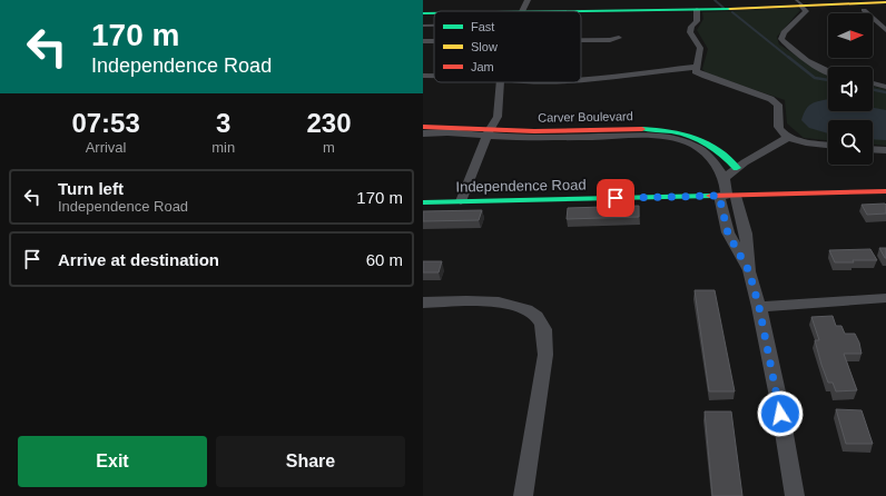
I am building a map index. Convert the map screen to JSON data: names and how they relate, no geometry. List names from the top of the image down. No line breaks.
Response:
{"streets":{"street":["Carver Boulevard","Independence Road"]},"legend":["Fast","Slow","Jam"],"north":"right","page":{"turn":["170 m","Independence Road"],"eta":["07:53","Arrival","3","min","230","m"],"list":[{"name":"Turn left","note":"Independence Road","value":"170 m"},{"name":"Arrive at destination","value":"60 m"}],"buttons":["Exit","Share"]}}
